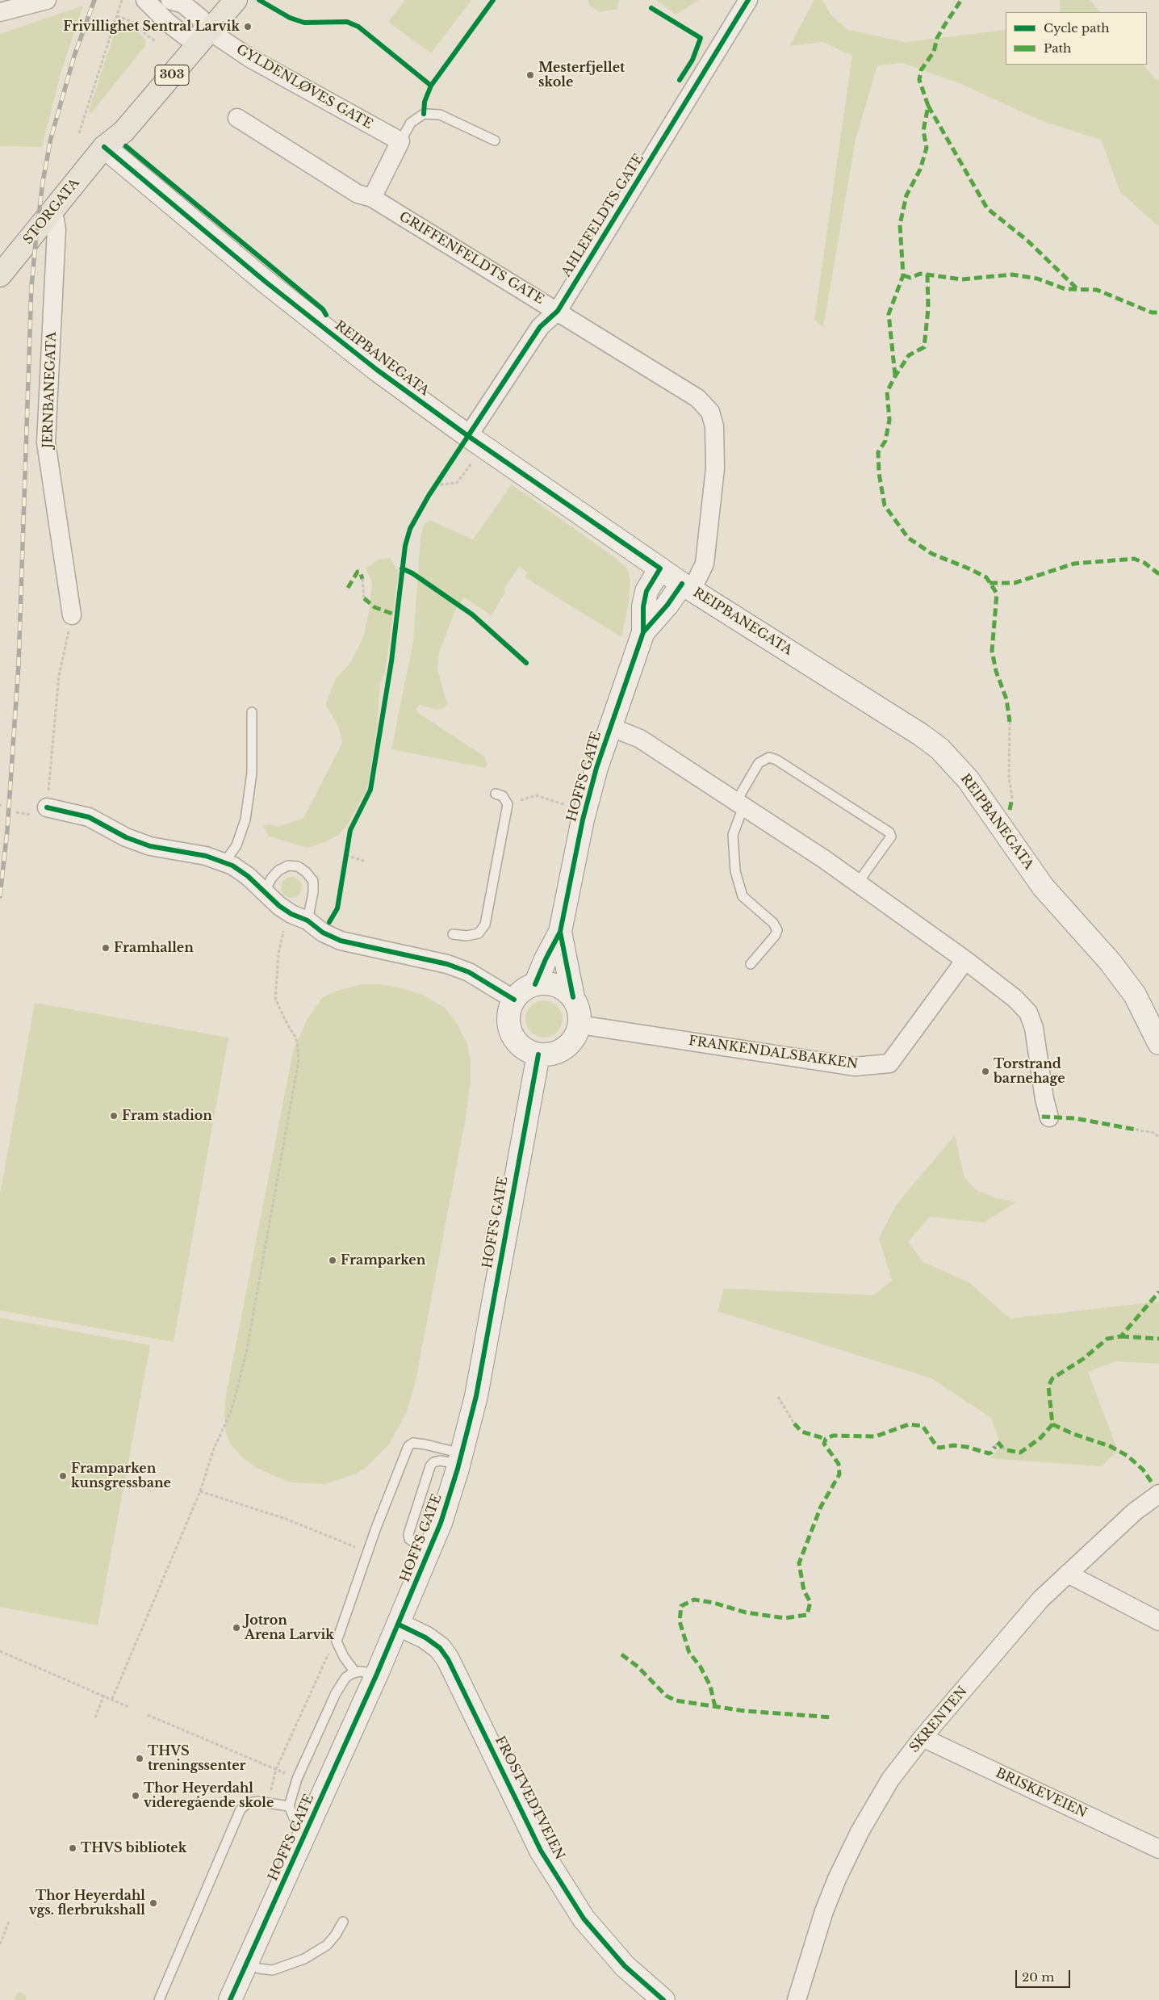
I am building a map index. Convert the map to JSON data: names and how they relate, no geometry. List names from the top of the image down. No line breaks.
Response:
{"streets":{"main road":["303","STORGATA","REIPBANEGATA","HOFFS GATE","FROSTVEDTVEIEN"],"street":["GYLDENLØVES GATE","AHLEFELDTS GATE","GRIFFENFELDTS GATE","JERNBANEGATA","FRANKENDALSBAKKEN","SKRENTEN","BRISKEVEIEN"]},"crossings":[["GYLDENLØVES GATE","STORGATA"],["STORGATA","REIPBANEGATA"],["STORGATA","JERNBANEGATA"],["AHLEFELDTS GATE","GRIFFENFELDTS GATE"],["AHLEFELDTS GATE","REIPBANEGATA"],["GRIFFENFELDTS GATE","REIPBANEGATA"],["GRIFFENFELDTS GATE","HOFFS GATE"],["REIPBANEGATA","HOFFS GATE"],["HOFFS GATE","FRANKENDALSBAKKEN"],["HOFFS GATE","FROSTVEDTVEIEN"],["SKRENTEN","BRISKEVEIEN"]],"places":["Frivillighet Sentral Larvik","Mesterfjellet skole","Framhallen","Torstrand barnehage","Fram stadion","Framparken","Framparken kunsgressbane","Jotron Arena Larvik","THVS treningssenter","Thor Heyerdahl videregående skole","THVS bibliotek","Thor Heyerdahl vgs. flerbrukshall"],"legend":["Cycle path","Path"],"scale_bar":"20 m"}
